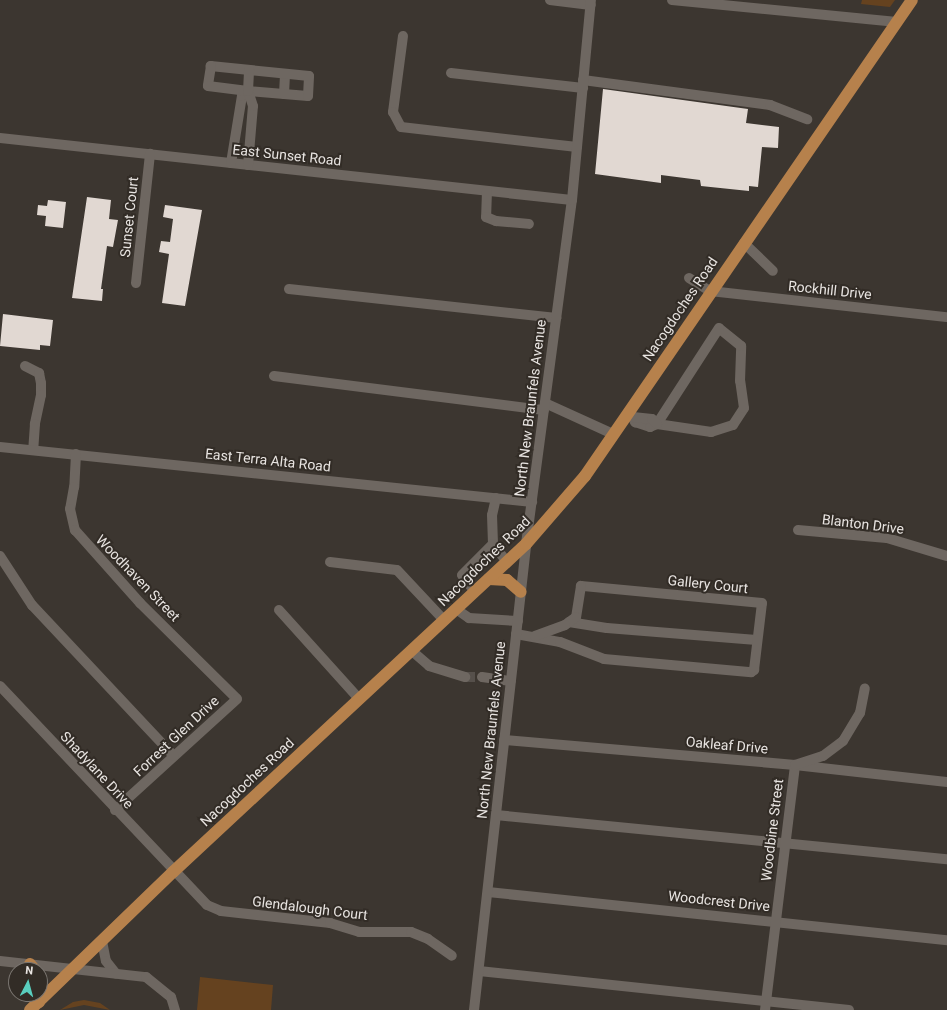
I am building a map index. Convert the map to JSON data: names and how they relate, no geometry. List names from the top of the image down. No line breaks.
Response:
{"streets":{"main road":["Nacogdoches Road"],"street":["East Sunset Road","Sunset Court","Rockhill Drive","North New Braunfels Avenue","East Terra Alta Road","Blanton Drive","Woodhaven Street","Gallery Court","Forrest Glen Drive","Oakleaf Drive","Shadylane Drive","Woodbine Street","Woodcrest Drive","Glendalough Court"]},"crossings":[["East Sunset Road","Sunset Court"],["East Sunset Road","North New Braunfels Avenue"],["Rockhill Drive","Nacogdoches Road"],["Nacogdoches Road","North New Braunfels Avenue"],["Nacogdoches Road","Shadylane Drive"],["Nacogdoches Road","Glendalough Court"],["North New Braunfels Avenue","East Terra Alta Road"],["North New Braunfels Avenue","Gallery Court"],["North New Braunfels Avenue","Oakleaf Drive"],["North New Braunfels Avenue","Woodcrest Drive"],["East Terra Alta Road","Woodhaven Street"],["Woodhaven Street","Forrest Glen Drive"],["Forrest Glen Drive","Shadylane Drive"],["Oakleaf Drive","Woodbine Street"],["Shadylane Drive","Glendalough Court"],["Woodbine Street","Woodcrest Drive"]],"north":"top"}
